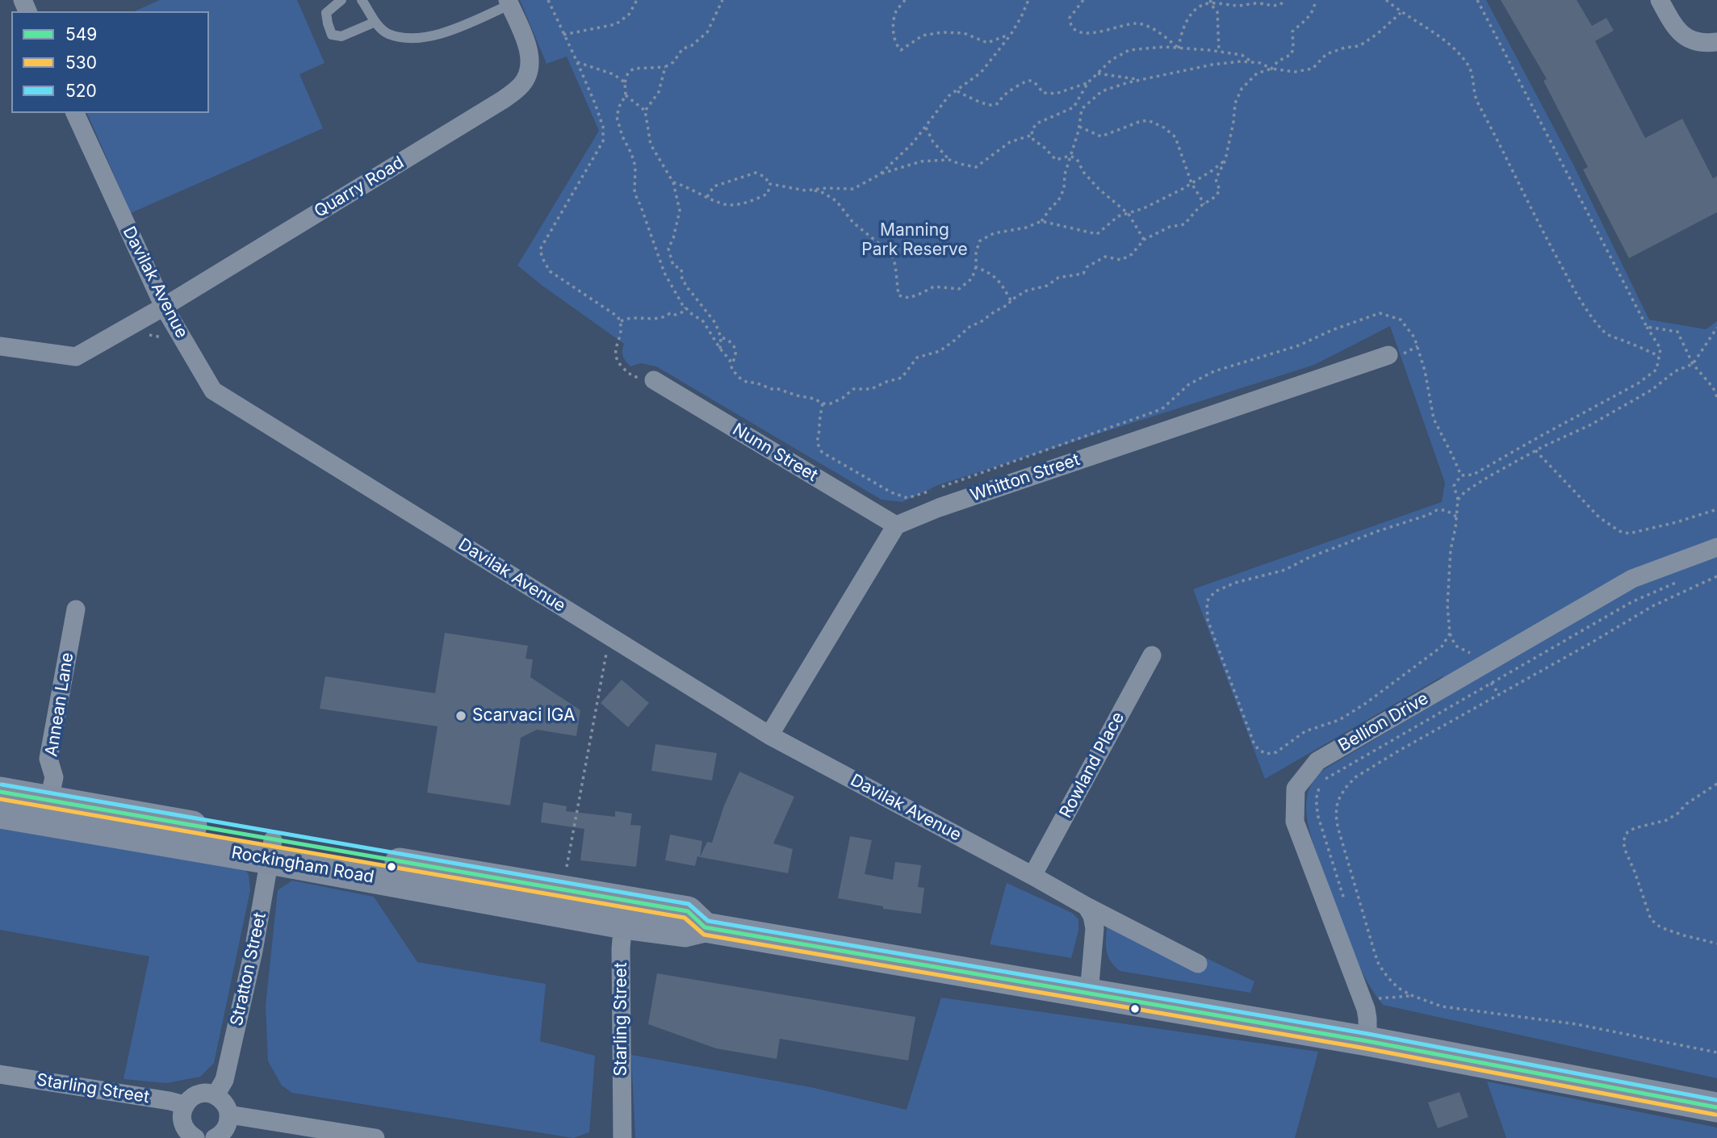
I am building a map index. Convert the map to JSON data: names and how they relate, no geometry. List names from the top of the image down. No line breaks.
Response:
{"streets":{"main road":["Rockingham Road"],"street":["Quarry Road","Davilak Avenue","Nunn Street","Whitton Street","Annean Lane","Bellion Drive","Rowland Place","Stratton Street","Starling Street"]},"crossings":[["Quarry Road","Davilak Avenue"],["Davilak Avenue","Rowland Place"],["Nunn Street","Whitton Street"],["Annean Lane","Rockingham Road"],["Bellion Drive","Rockingham Road"],["Rockingham Road","Stratton Street"],["Rockingham Road","Starling Street"]],"parks":["Manning Park Reserve"],"places":["Scarvaci IGA"],"lines":["transit line 520","transit line 549","transit line 530"],"legend":["549","530","520"]}
